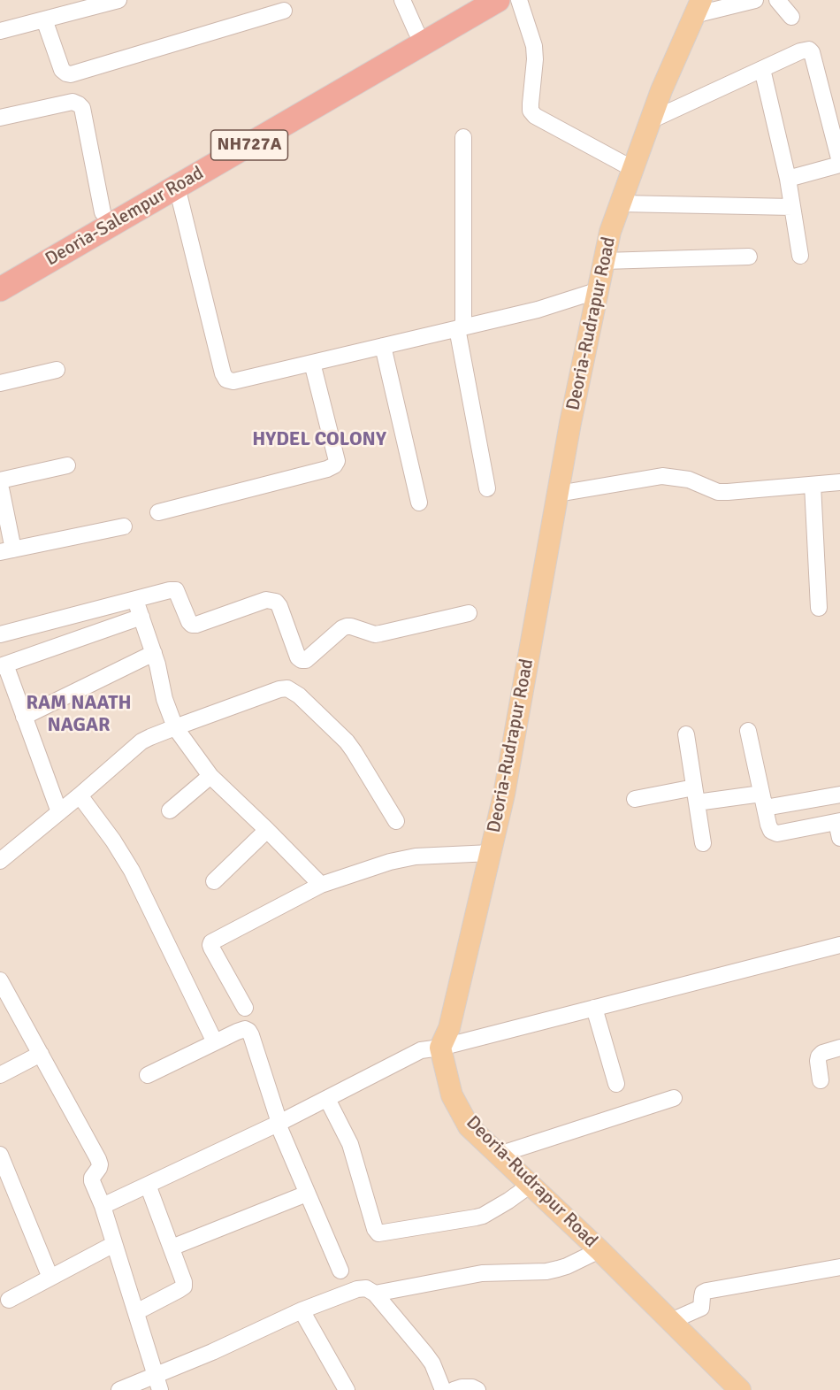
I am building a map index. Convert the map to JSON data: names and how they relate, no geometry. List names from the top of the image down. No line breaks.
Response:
{"streets":{"highway":["NH727A","Deoria-Salempur Road"],"main road":["Deoria-Rudrapur Road"]},"districts":["HYDEL COLONY","RAM NAATH NAGAR"]}
